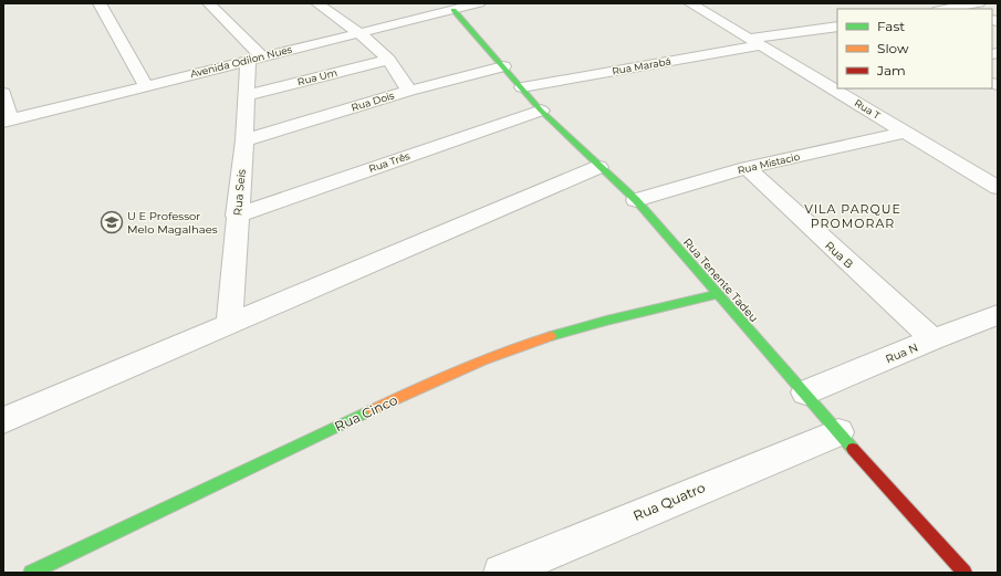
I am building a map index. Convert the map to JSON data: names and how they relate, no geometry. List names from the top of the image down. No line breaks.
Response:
{"streets":{"street":["Avenida Odilon Nues","Rua Marabá","Rua Um","Rua Dois","Rua T","Rua Três","Rua Mistacio","Rua Seis","Rua B","Rua Tenente Tadeu","Rua N","Rua Cinco","Rua Quatro"]},"crossings":[["Avenida Odilon Nues","Rua Seis"],["Avenida Odilon Nues","Rua Tenente Tadeu"],["Rua Marabá","Rua T"],["Rua Marabá","Rua Tenente Tadeu"],["Rua Um","Rua Seis"],["Rua Dois","Rua Seis"],["Rua Dois","Rua Tenente Tadeu"],["Rua T","Rua Mistacio"],["Rua Três","Rua Seis"],["Rua Três","Rua Tenente Tadeu"],["Rua Mistacio","Rua B"],["Rua Mistacio","Rua Tenente Tadeu"],["Rua B","Rua N"],["Rua Tenente Tadeu","Rua N"],["Rua Tenente Tadeu","Rua Cinco"],["Rua Tenente Tadeu","Rua Quatro"]],"districts":["VILA PARQUE PROMORAR"],"places":{"school or university":["U E Professor Melo Magalhaes"]},"legend":["Fast","Slow","Jam"]}
